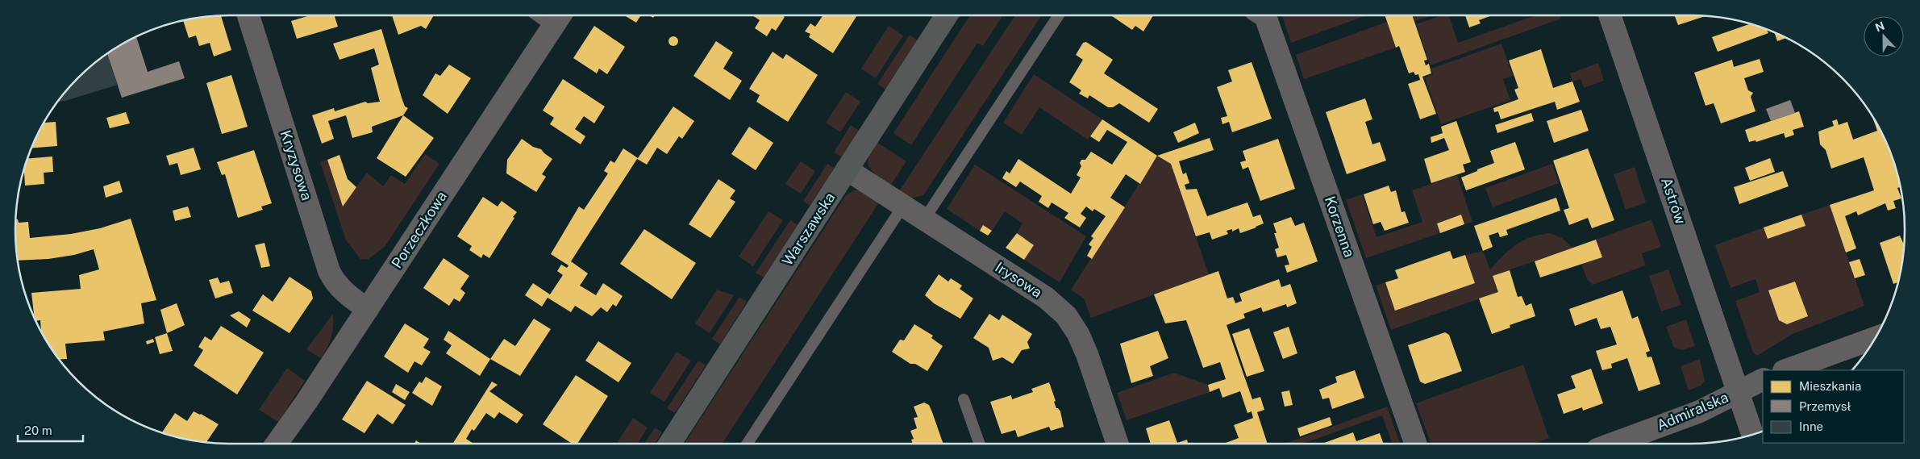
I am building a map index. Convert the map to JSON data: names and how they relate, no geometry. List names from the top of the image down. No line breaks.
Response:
{"streets":{"street":["Kryzysowa","Astrów","Korzenna","Warszawska","Porzeczkowa","Irysowa","Admiralska"]},"crossings":[["Kryzysowa","Porzeczkowa"],["Astrów","Admiralska"],["Warszawska","Irysowa"]],"legend":["Mieszkania","Przemysł","Inne"],"scale_bar":"20 m","north":"top"}
